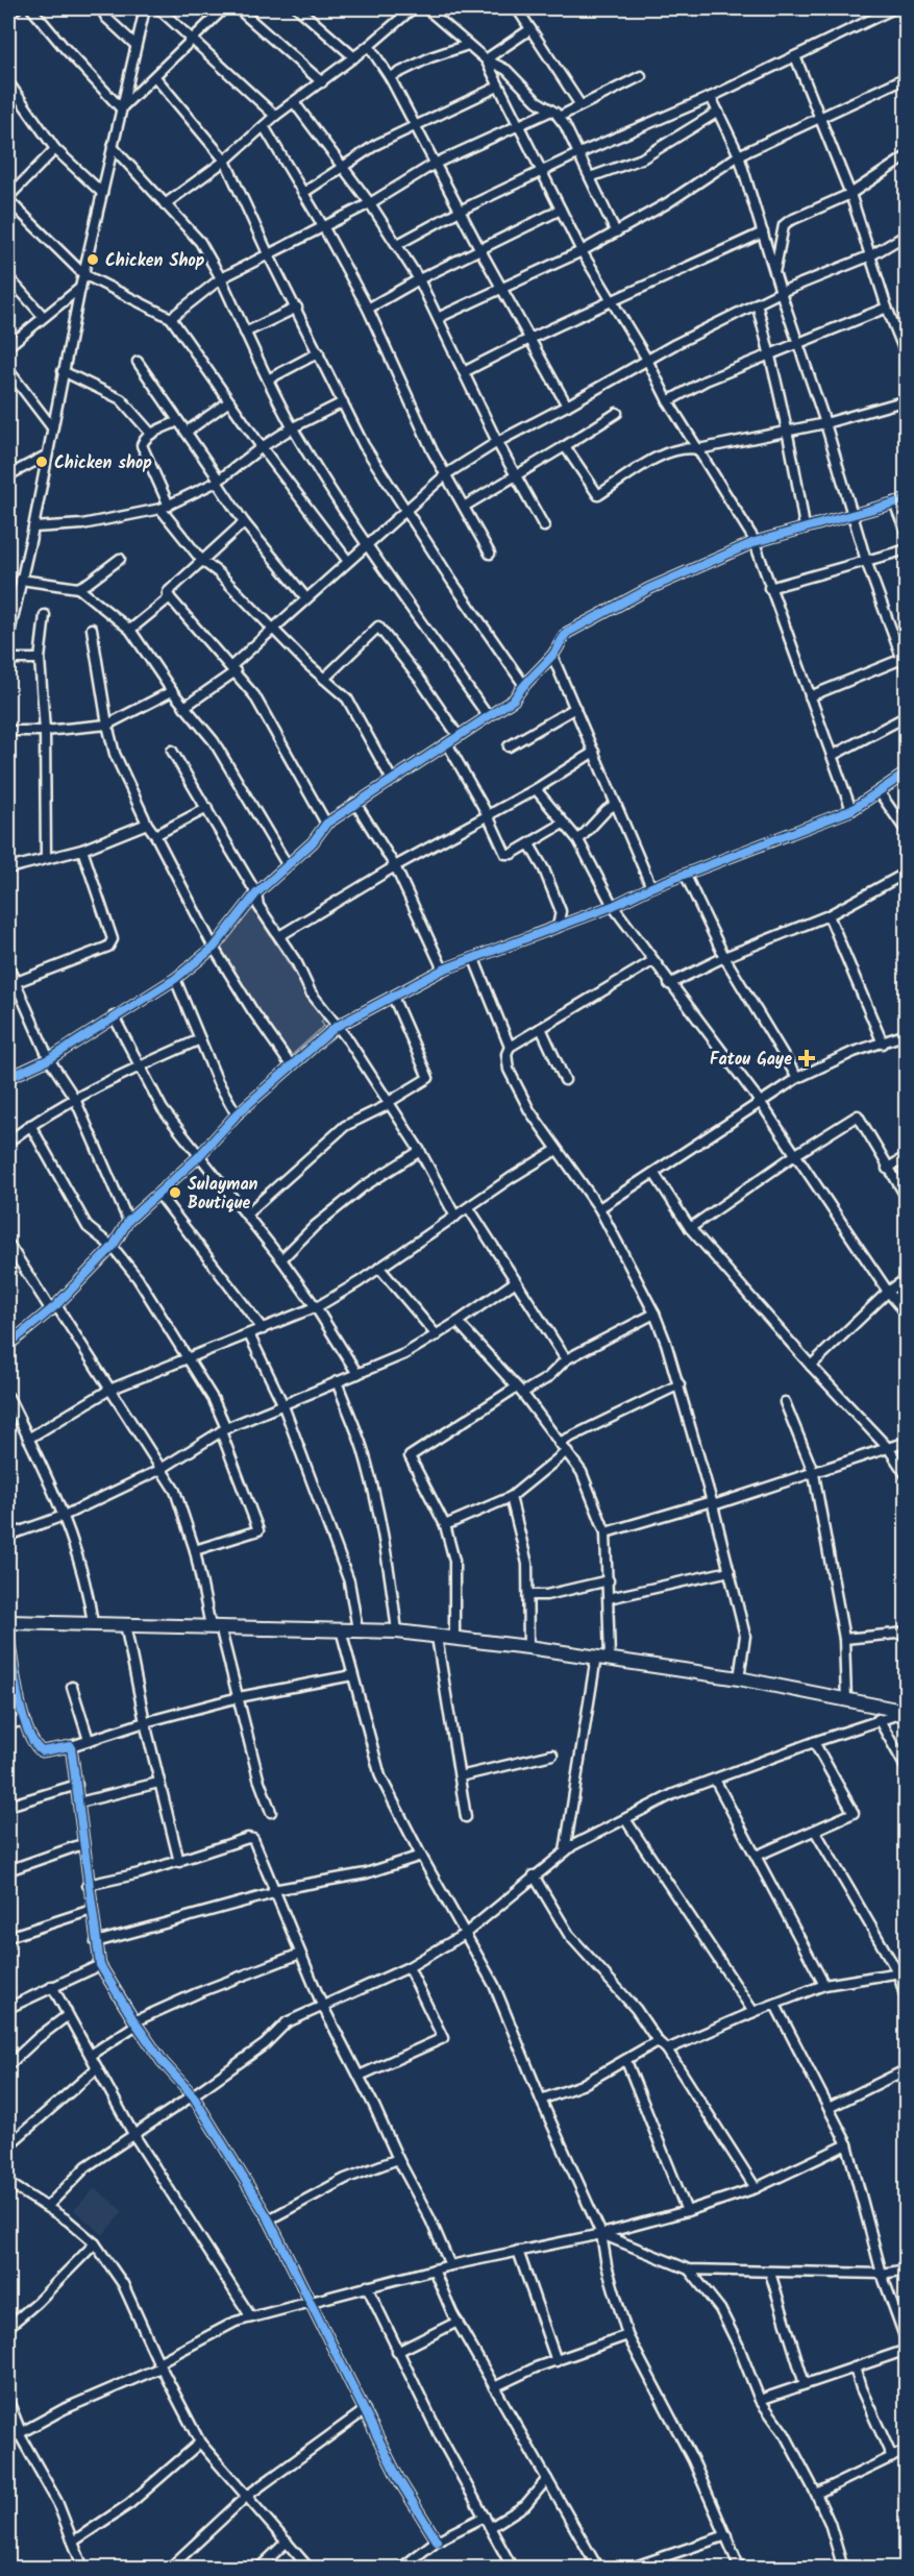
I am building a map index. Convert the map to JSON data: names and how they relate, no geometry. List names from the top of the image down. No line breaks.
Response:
{"places":{"other":["Chicken Shop","Chicken shop","Sulayman Boutique"],"health":["Fatou Gaye"]}}
